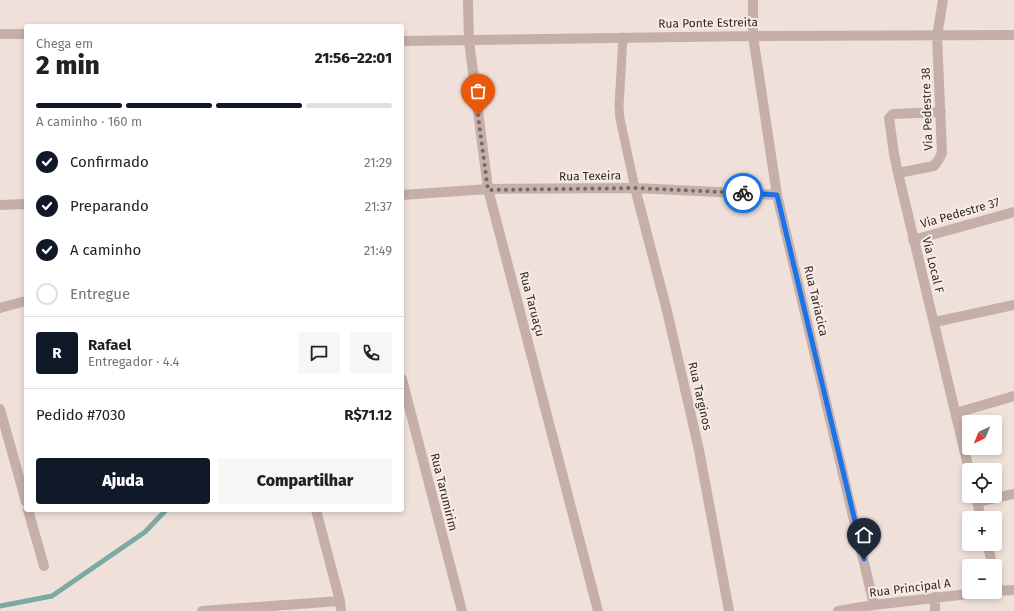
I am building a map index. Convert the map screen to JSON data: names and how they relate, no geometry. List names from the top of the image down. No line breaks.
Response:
{"streets":{"street":["Rua Ponte Estreita","Via Pedestre 38","Rua Texeira","Via Pedestre 37","Via Local F","Rua Tariacica","Rua Taruaçu","Rua Targinos","Rua Tarumirim","Rua Principal A"]},"crossings":[["Rua Ponte Estreita","Via Pedestre 38"],["Rua Ponte Estreita","Rua Tariacica"],["Rua Ponte Estreita","Rua Taruaçu"],["Via Pedestre 38","Via Local F"],["Rua Texeira","Rua Tariacica"],["Rua Texeira","Rua Taruaçu"],["Rua Texeira","Rua Targinos"],["Via Pedestre 37","Via Local F"],["Rua Tariacica","Rua Principal A"]],"north":"bottom left","page":{"heading":["2 min","Chega em","21:56–22:01"],"panel":["Rafael","Entregador · 4.4","Pedido #7030","R$71.12"],"bar":"A caminho · 160 m","list":[["Confirmado","21:29"],["Preparando","21:37"],["A caminho","21:49"],"Entregue"],"round":"R","map_buttons":["+","−"],"buttons":["Ajuda","Compartilhar"]}}
